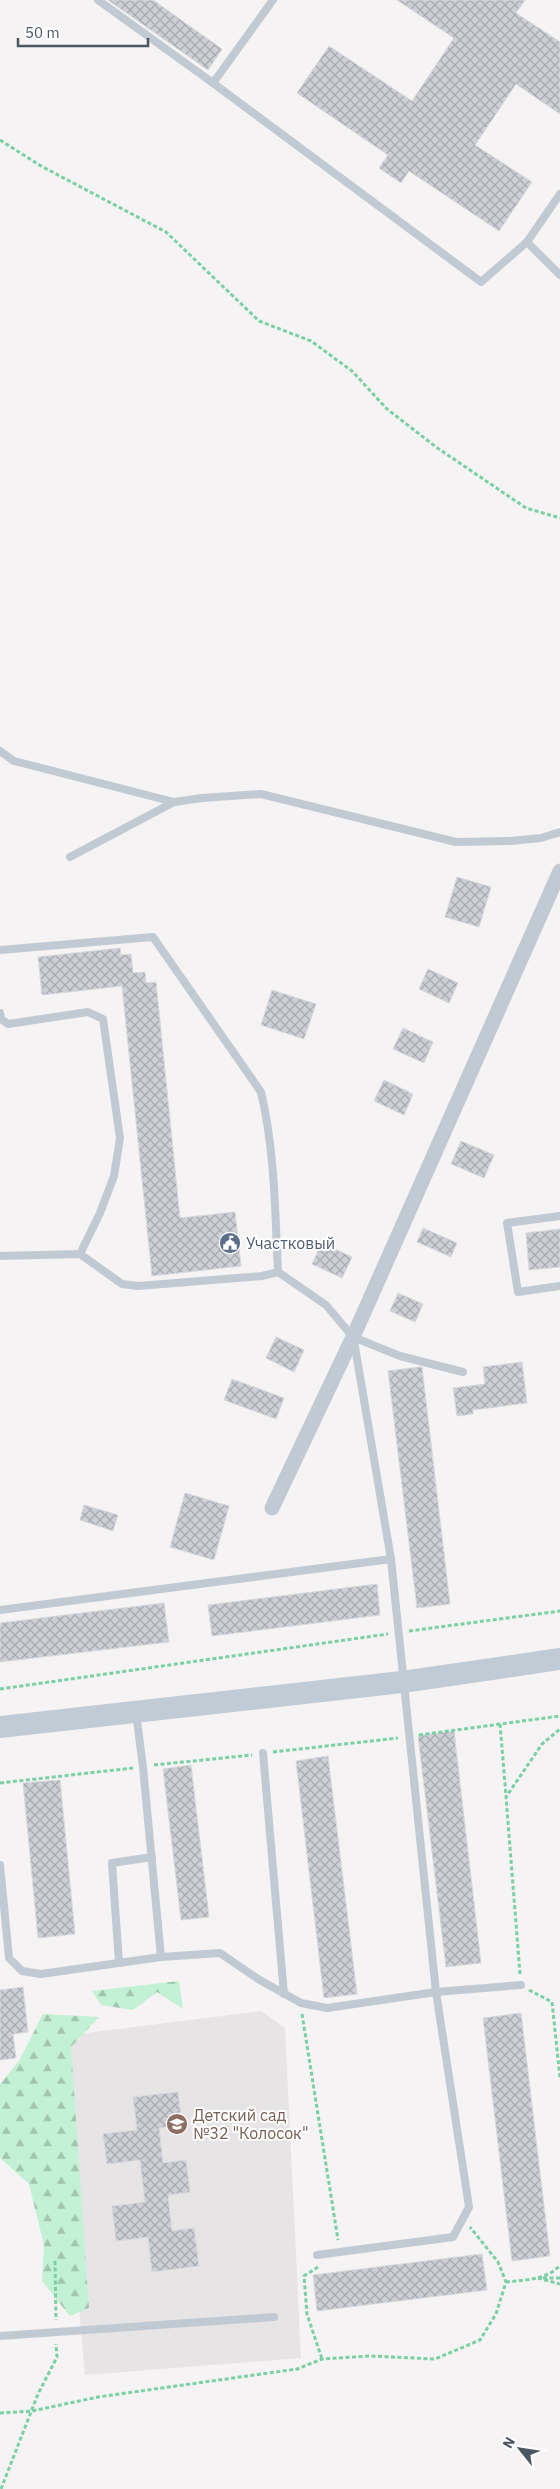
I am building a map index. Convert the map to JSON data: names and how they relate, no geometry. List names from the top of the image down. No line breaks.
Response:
{"places":{"public building":["Участковый"],"school or university":["Детский сад №32 \"Колосок\""]},"scale_bar":"50 m","north":"top left"}
